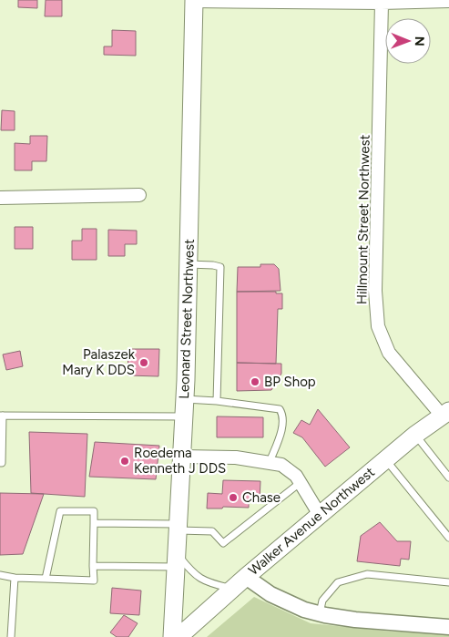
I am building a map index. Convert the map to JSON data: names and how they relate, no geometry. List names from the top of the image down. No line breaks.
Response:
{"streets":{"main road":["Leonard Street Northwest","Walker Avenue Northwest"],"street":["Hillmount Street Northwest"]},"crossings":[["Hillmount Street Northwest","Walker Avenue Northwest"]],"places":["Palaszek Mary K DDS","BP Shop","Roedema Kenneth J DDS","Chase"],"north":"right"}
